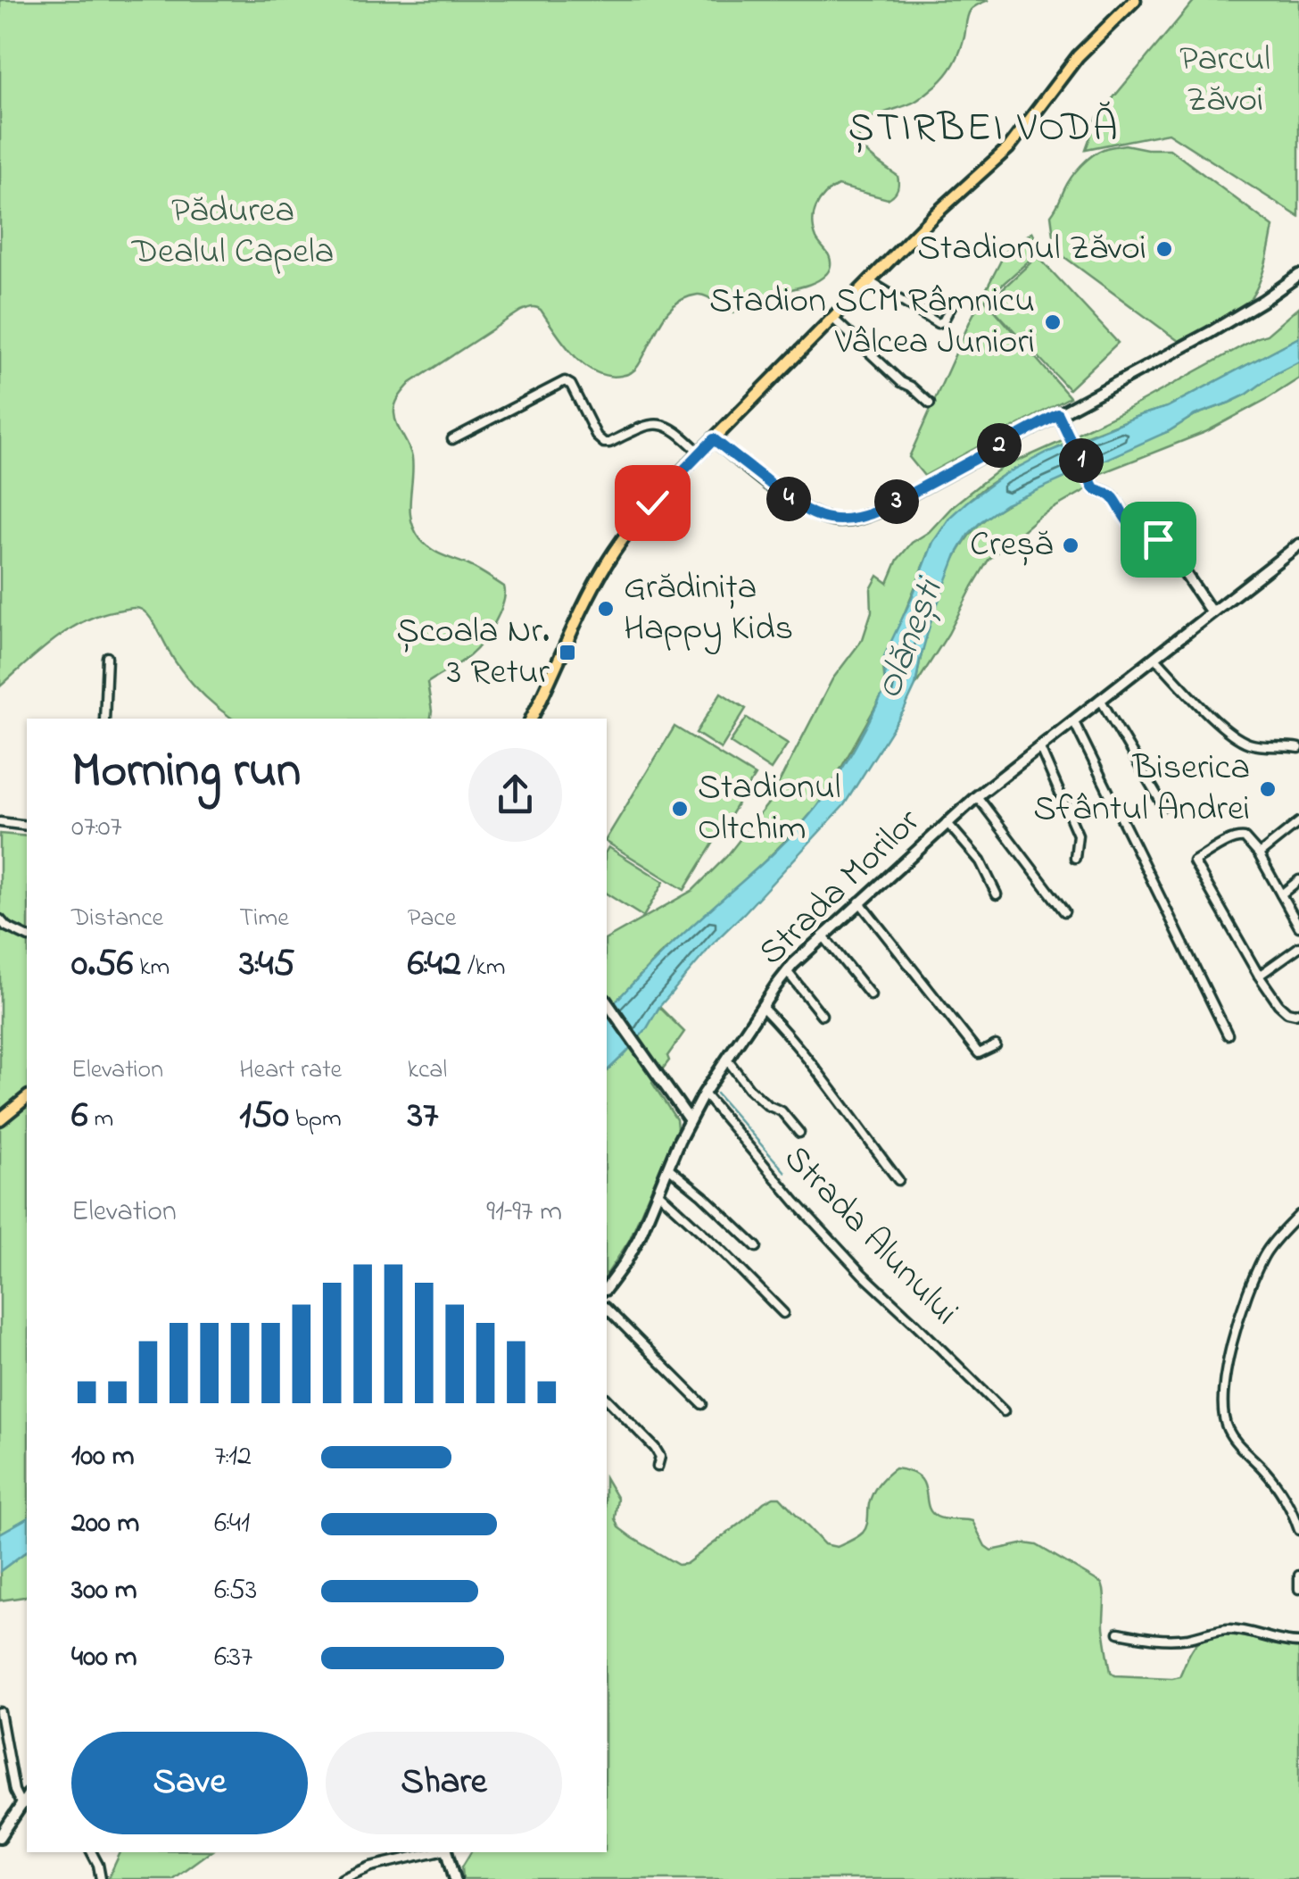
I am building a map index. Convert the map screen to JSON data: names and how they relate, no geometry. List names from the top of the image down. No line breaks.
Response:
{"streets":{"street":["Strada Morilor","Strada Alunului"]},"crossings":[["Strada Morilor","Strada Alunului"]],"districts":["ȘTIRBEI VODĂ"],"water":["Olănești"],"parks":["Parcul Zăvoi","Pădurea Dealul Capela"],"places":{"other":["Stadionul Zăvoi","Stadion SCM Râmnicu Vâlcea Juniori","Creșă","Grădinița Happy Kids","Biserica Sfântul Andrei","Stadionul Oltchim"],"transit":["Școala Nr. 3 Retur"]},"page":{"pins":["2","1","4","3"],"heading":["Morning run","07:07"],"stats":[["Distance","0.56 km"],["Time","3:45"],["Pace","6:42 /km"],["Elevation","6 m"],["Heart rate","150 bpm"],["kcal","37"]],"chart":["Elevation","91–97 m"],"list":[{"name":"100 m","note":"7:12"},{"name":"200 m","note":"6:41"},{"name":"300 m","note":"6:53"},{"name":"400 m","note":"6:37"}],"buttons":["Save","Share"]}}
